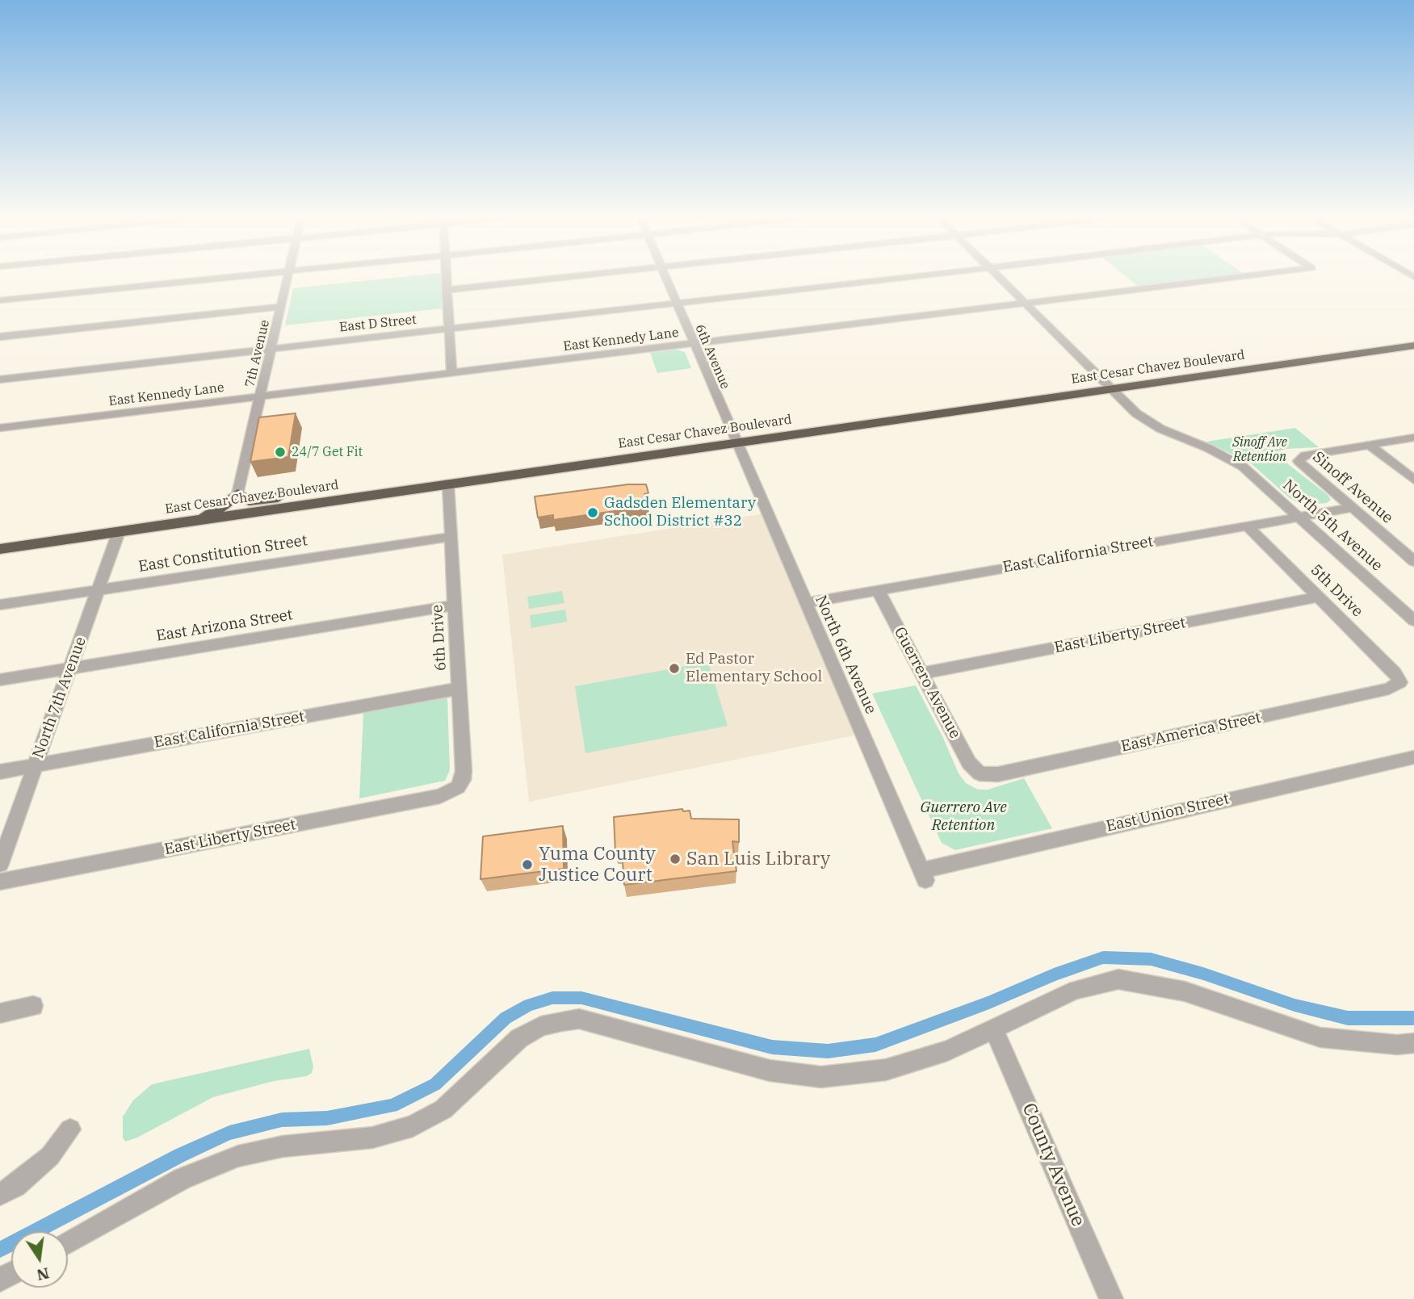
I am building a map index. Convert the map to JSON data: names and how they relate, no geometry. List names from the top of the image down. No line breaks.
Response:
{"streets":{"highway":["East Cesar Chavez Boulevard"],"street":["East D Street","East Kennedy Lane","7th Avenue","6th Avenue","Sinoff Avenue","North 5th Avenue","East Constitution Street","East California Street","5th Drive","East Arizona Street","East Liberty Street","6th Drive","North 6th Avenue","Guerrero Avenue","North 7th Avenue","East America Street","East Union Street","County Avenue"]},"crossings":[["East D Street","7th Avenue"],["East D Street","6th Avenue"],["East Kennedy Lane","7th Avenue"],["East Kennedy Lane","6th Avenue"],["East Kennedy Lane","North 5th Avenue"],["6th Avenue","East Cesar Chavez Boulevard"],["6th Avenue","North 6th Avenue"],["East Cesar Chavez Boulevard","North 5th Avenue"],["East Cesar Chavez Boulevard","6th Drive"],["East Cesar Chavez Boulevard","North 6th Avenue"],["East Cesar Chavez Boulevard","North 7th Avenue"],["Sinoff Avenue","East California Street"],["North 5th Avenue","East California Street"],["East Constitution Street","6th Drive"],["East Constitution Street","North 7th Avenue"],["East California Street","5th Drive"],["East California Street","6th Drive"],["East California Street","North 6th Avenue"],["East California Street","Guerrero Avenue"],["East California Street","North 7th Avenue"],["5th Drive","East Liberty Street"],["5th Drive","East America Street"],["East Arizona Street","6th Drive"],["East Arizona Street","North 7th Avenue"],["East Liberty Street","6th Drive"],["East Liberty Street","Guerrero Avenue"],["North 6th Avenue","East Union Street"],["Guerrero Avenue","East America Street"]],"parks":["Sinoff Ave Retention","Guerrero Ave Retention"],"places":["24/7 Get Fit","Gadsden Elementary School District #32","Ed Pastor Elementary School","San Luis Library","Yuma County Justice Court"],"north":"bottom"}
